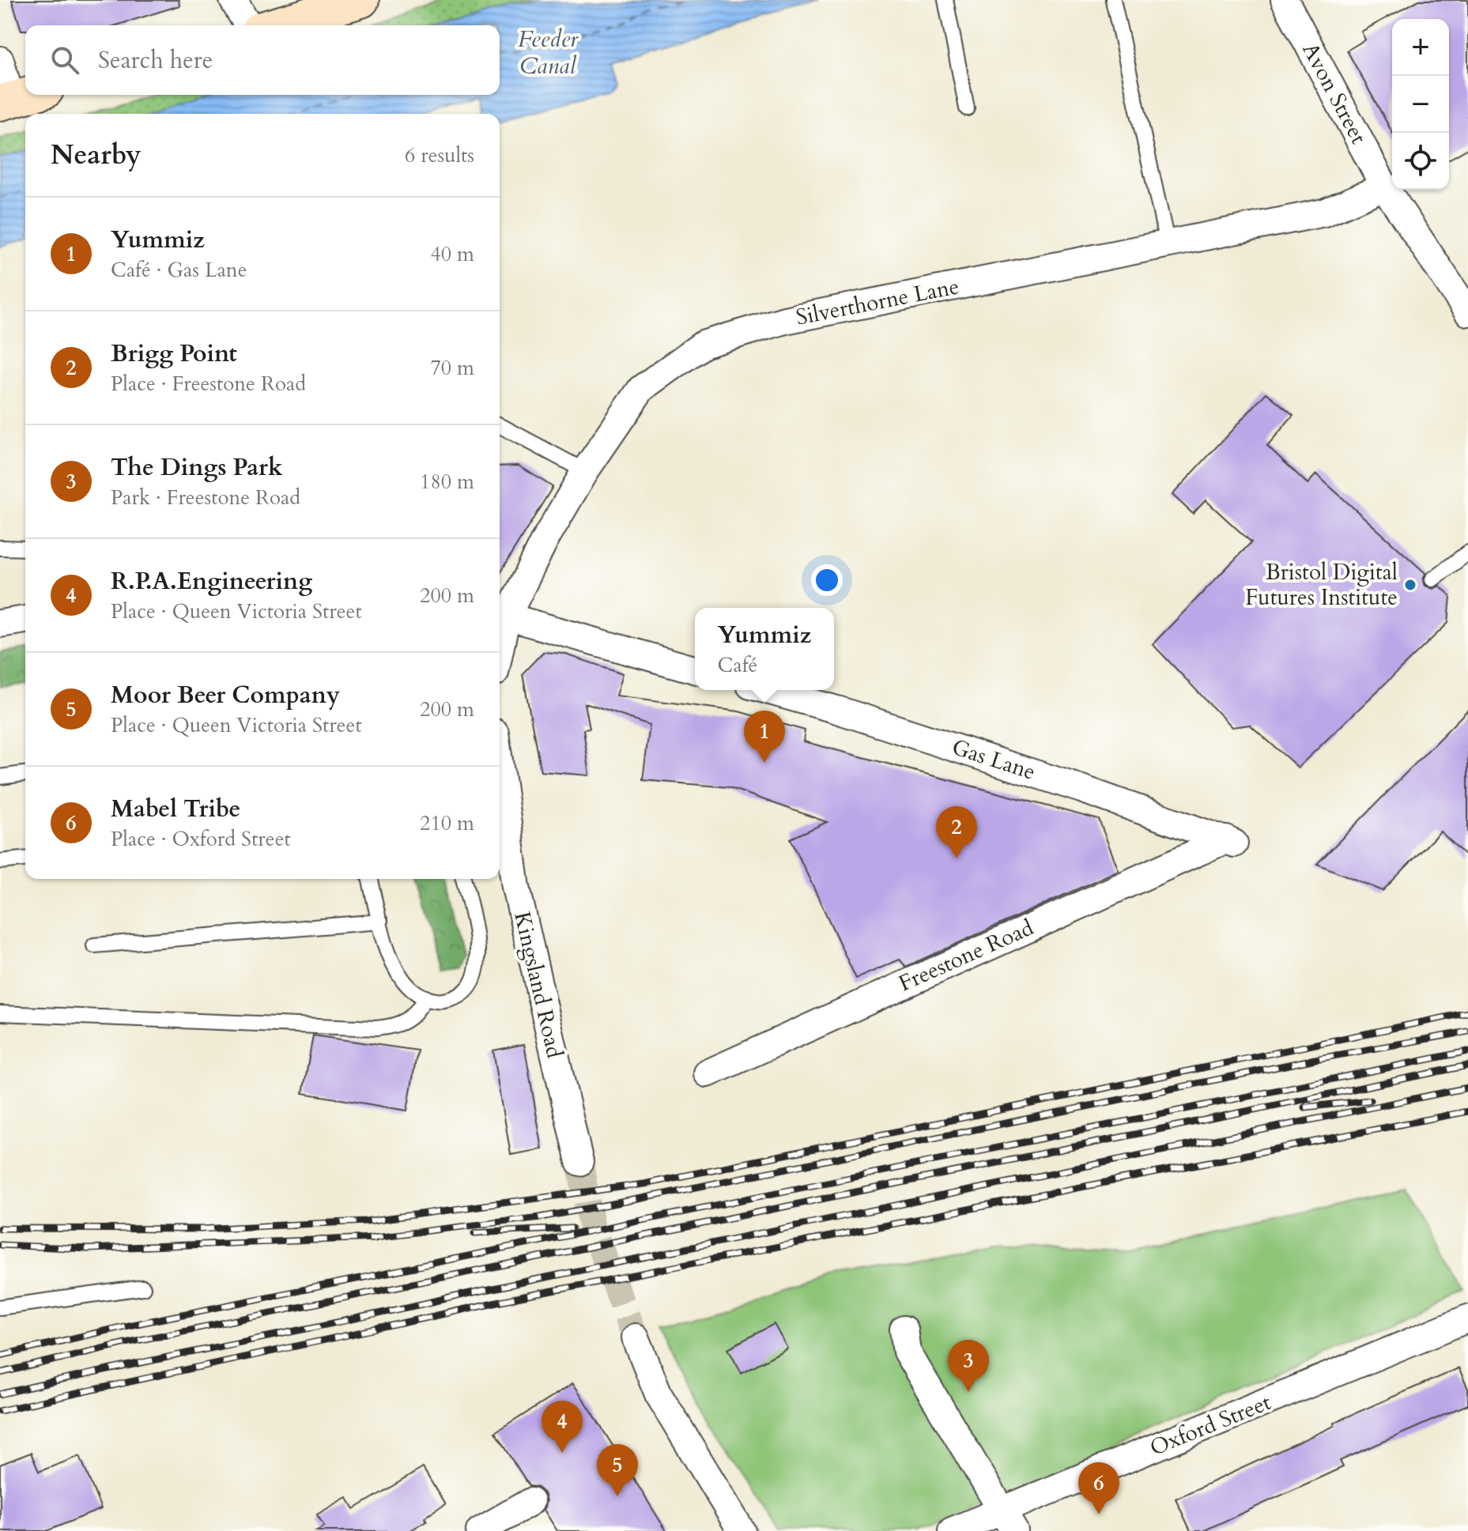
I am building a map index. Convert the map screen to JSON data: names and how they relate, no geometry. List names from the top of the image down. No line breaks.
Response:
{"streets":{"street":["Avon Street","Silverthorne Lane","Gas Lane","Freestone Road","Kingsland Road","Oxford Street"]},"crossings":[["Avon Street","Silverthorne Lane"],["Gas Lane","Freestone Road"]],"water":["Feeder Canal"],"places":["Bristol Digital Futures Institute"],"page":{"map_buttons":["+","−"],"search":"Search here","heading":["Nearby","6 results"],"list":[{"mark":"1","name":"Yummiz","note":"Café · Gas Lane","value":"40 m"},{"mark":"2","name":"Brigg Point","note":"Place · Freestone Road","value":"70 m"},{"mark":"3","name":"The Dings Park","note":"Park · Freestone Road","value":"180 m"},{"mark":"4","name":"R.P.A.Engineering","note":"Place · Queen Victoria Street","value":"200 m"},{"mark":"5","name":"Moor Beer Company","note":"Place · Queen Victoria Street","value":"200 m"},{"mark":"6","name":"Mabel Tribe","note":"Place · Oxford Street","value":"210 m"}],"popup":["Yummiz","Café"],"pins":["1","2","3","4","5","6"]}}
